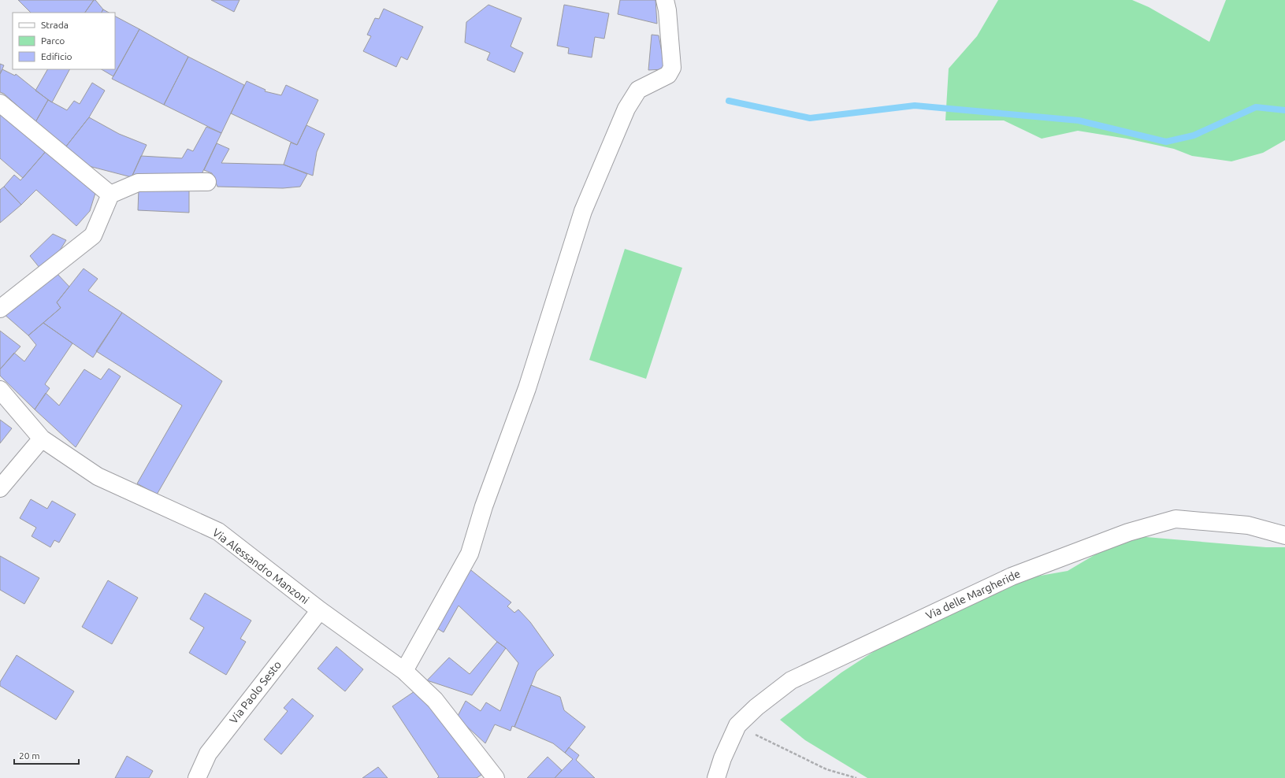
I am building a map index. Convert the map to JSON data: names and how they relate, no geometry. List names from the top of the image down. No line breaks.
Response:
{"streets":{"street":["Via Alessandro Manzoni","Via delle Margheride","Via Paolo Sesto"]},"crossings":[["Via Alessandro Manzoni","Via Paolo Sesto"]],"legend":["Strada","Parco","Edificio"],"scale_bar":"20 m"}
